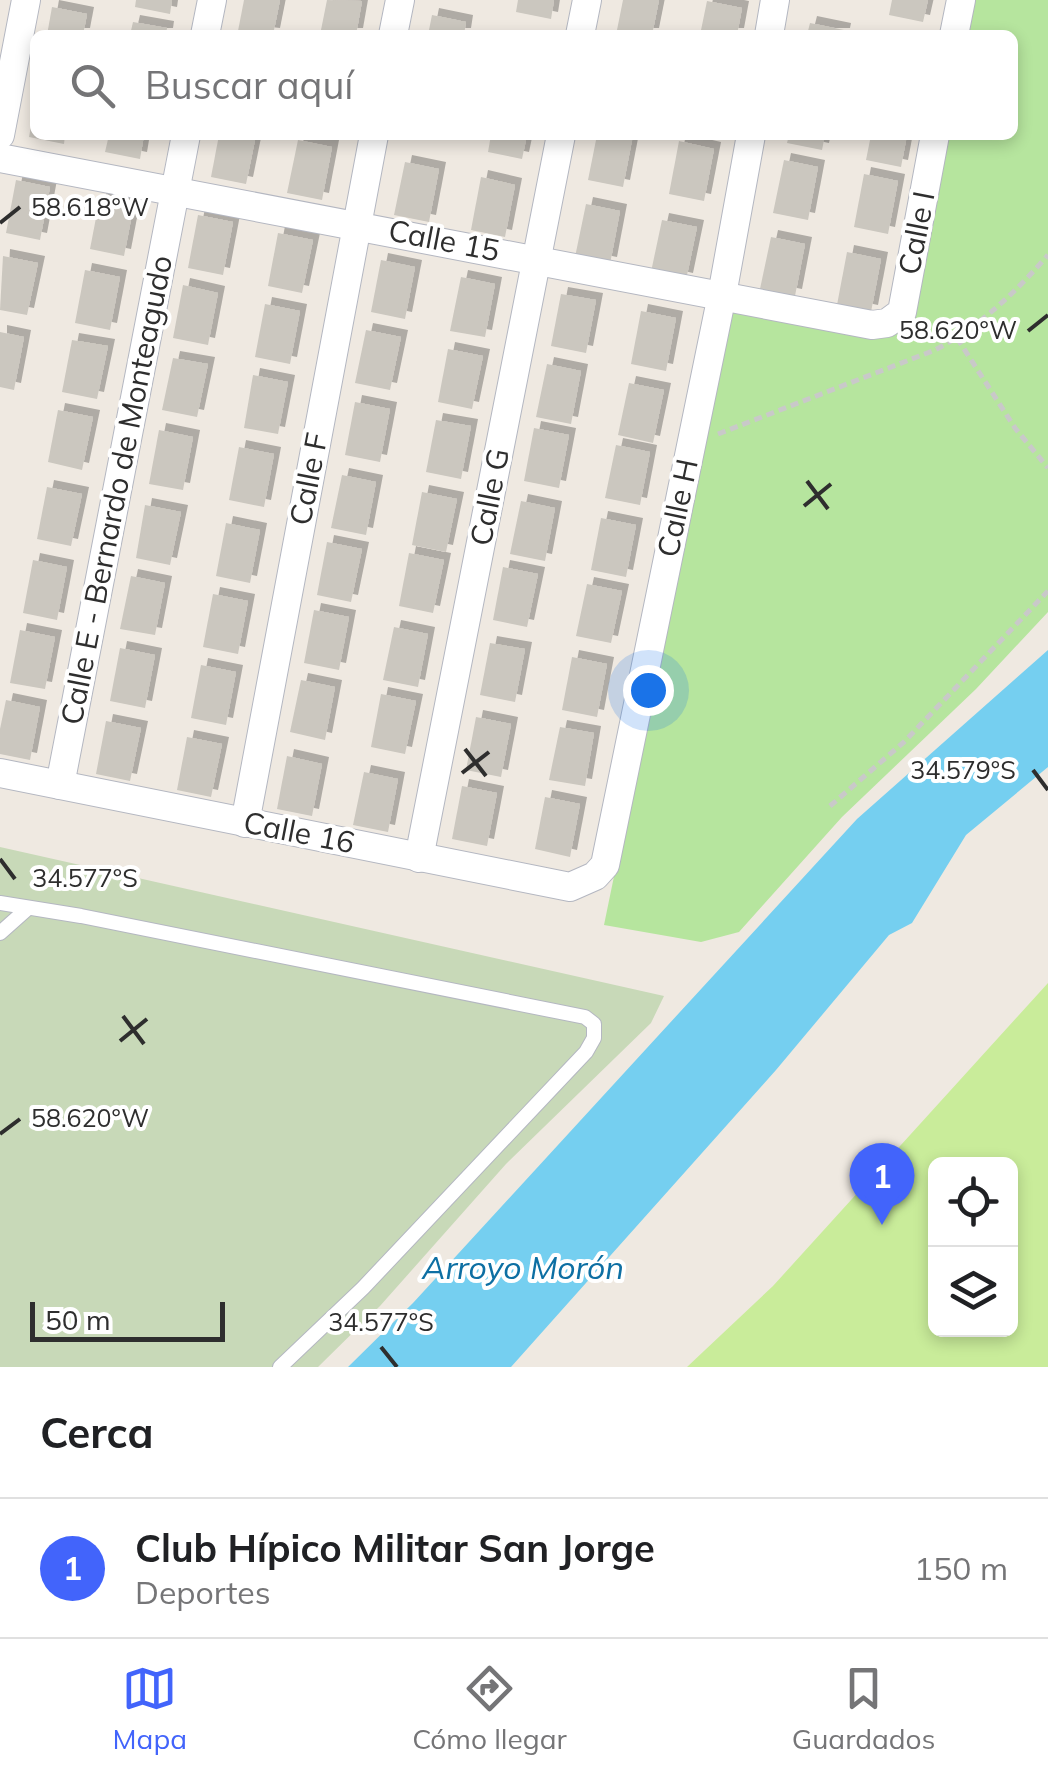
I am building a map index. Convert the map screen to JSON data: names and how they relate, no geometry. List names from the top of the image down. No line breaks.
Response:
{"streets":{"street":["Calle I","Calle 15","Calle F","Calle E - Bernardo de Monteagudo","Calle G","Calle H","Calle 16"]},"crossings":[["Calle I","Calle 15"],["Calle 15","Calle F"],["Calle 15","Calle E - Bernardo de Monteagudo"],["Calle 15","Calle G"],["Calle 15","Calle H"],["Calle F","Calle 16"],["Calle E - Bernardo de Monteagudo","Calle 16"],["Calle G","Calle 16"],["Calle H","Calle 16"]],"water":["Arroyo Morón"],"scale_bar":"50 m","page":{"search":"Buscar aquí","pins":"1","scale":"50 m","heading":"Cerca","list":[{"mark":"1","name":"Club Hípico Militar San Jorge","note":"Deportes","value":"150 m"}],"nav":["Mapa","Cómo llegar","Guardados"]},"coordinates":["58.618°W","58.620°W","34.579°S","34.577°S"]}
